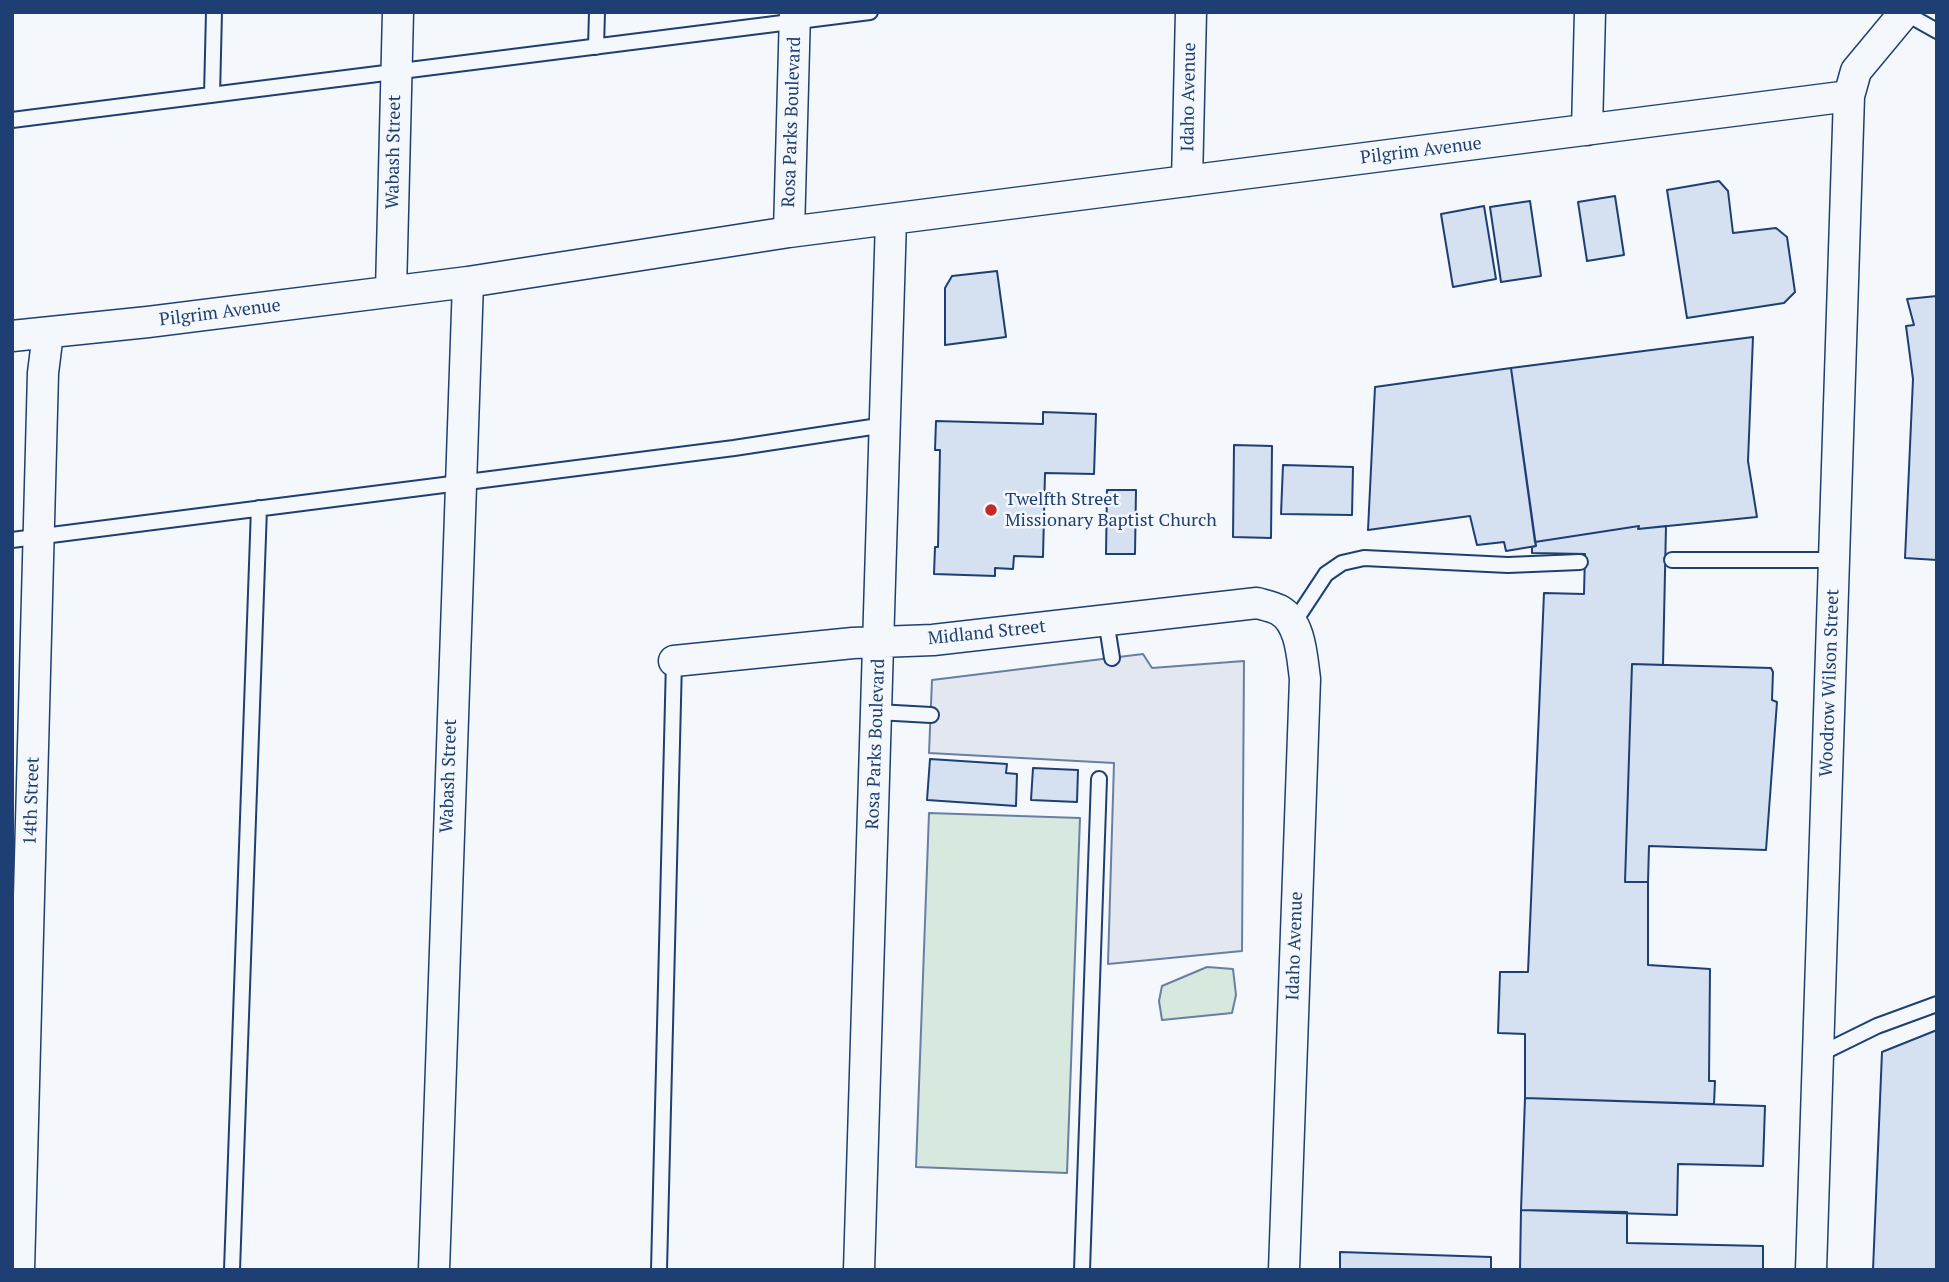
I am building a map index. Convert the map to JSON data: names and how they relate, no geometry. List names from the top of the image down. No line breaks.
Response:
{"streets":{"street":["Idaho Avenue","Rosa Parks Boulevard","Pilgrim Avenue","Wabash Street","Midland Street","Woodrow Wilson Street","14th Street"]},"crossings":[["Idaho Avenue","Pilgrim Avenue"],["Idaho Avenue","Midland Street"],["Rosa Parks Boulevard","Pilgrim Avenue"],["Rosa Parks Boulevard","Midland Street"],["Pilgrim Avenue","Wabash Street"],["Pilgrim Avenue","Woodrow Wilson Street"],["Pilgrim Avenue","14th Street"]],"places":["Twelfth Street Missionary Baptist Church"]}
